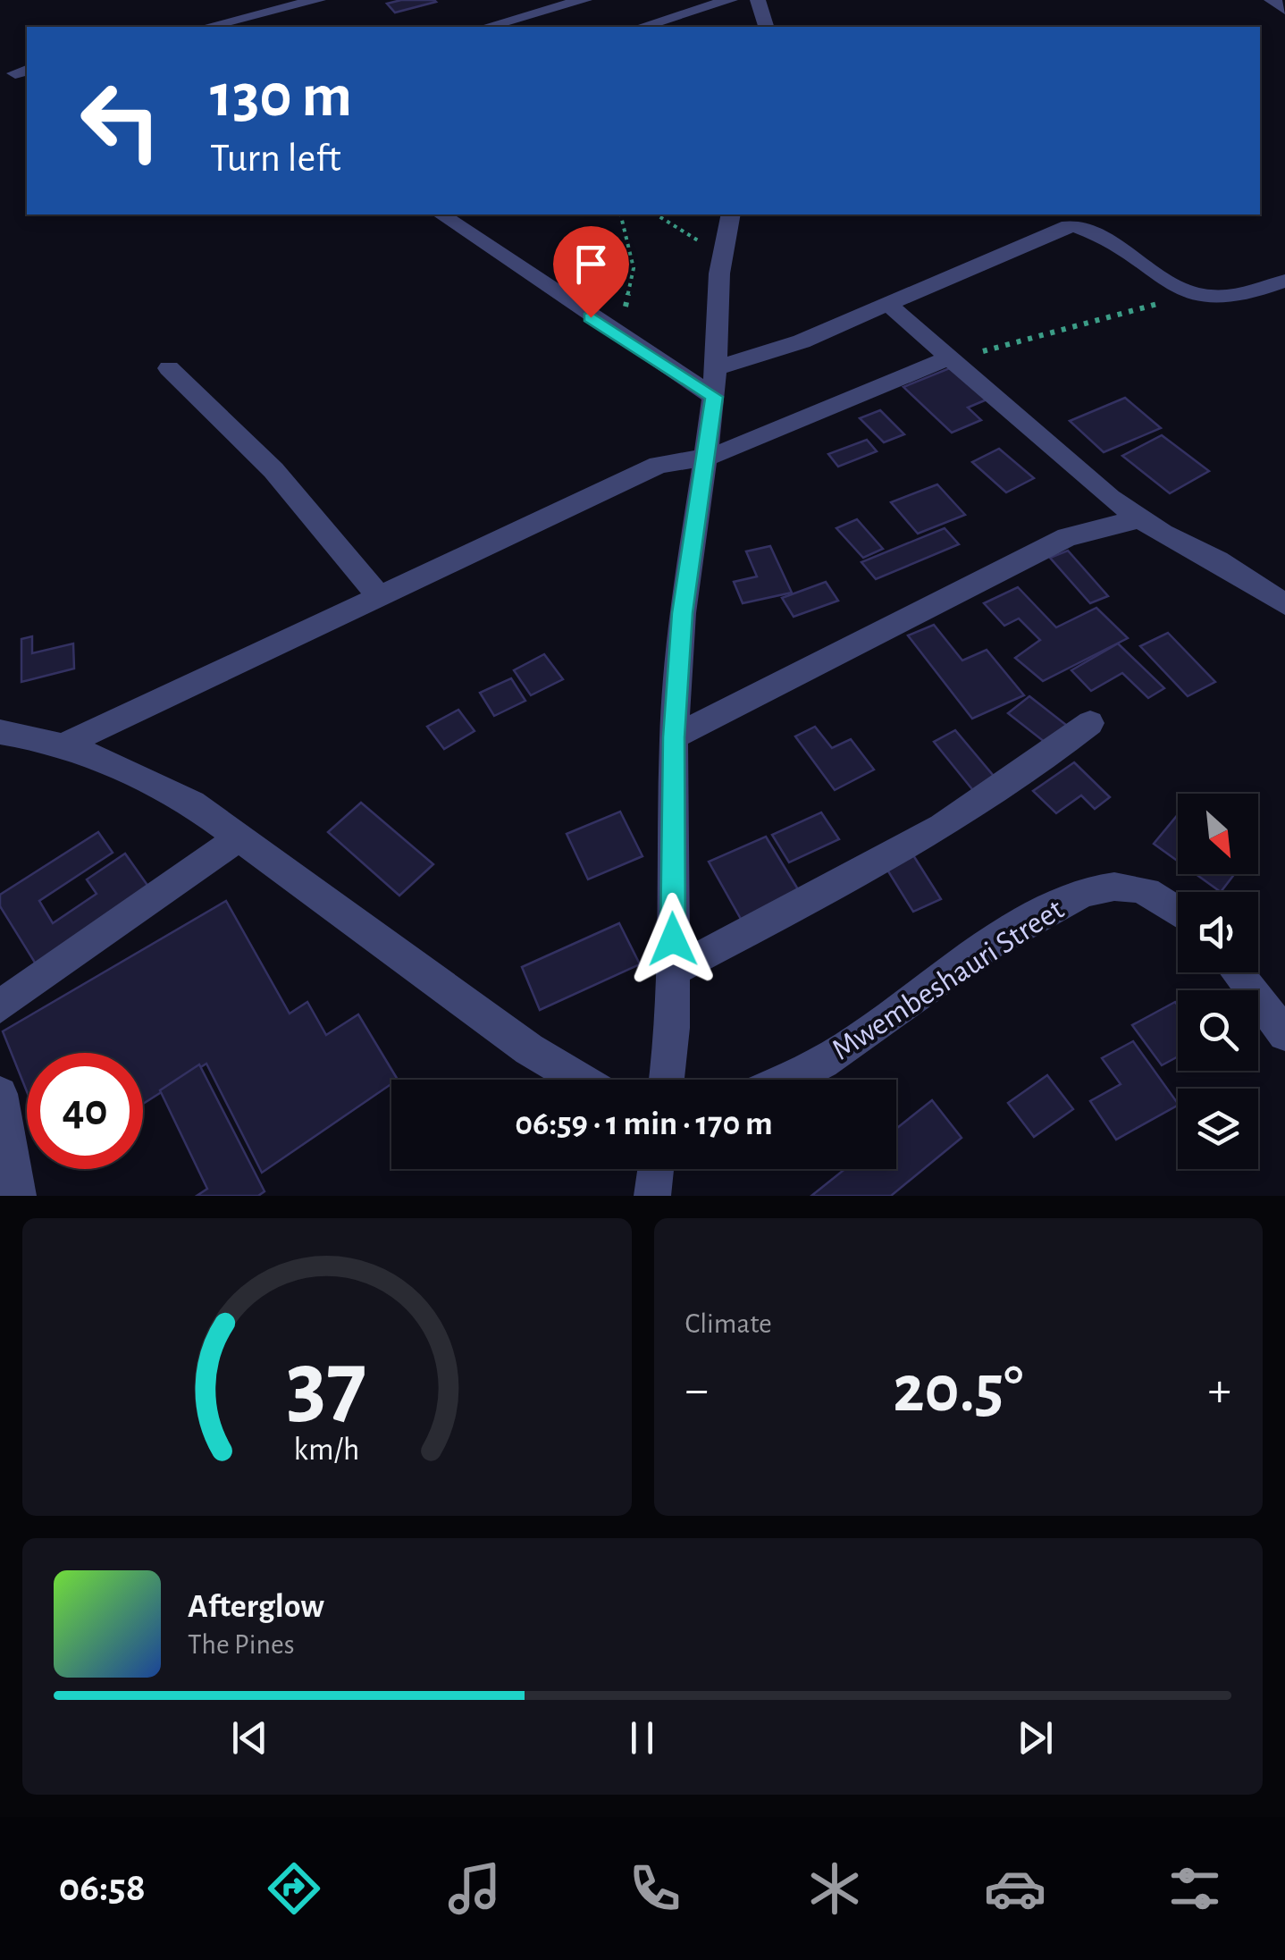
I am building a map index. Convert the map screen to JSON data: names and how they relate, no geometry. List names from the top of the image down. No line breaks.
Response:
{"streets":{"street":["Mwembeshauri Street"]},"north":"bottom right","page":{"turn":["130 m","Turn left"],"limit":"40","trip":"06:59 · 1 min · 170 m","tile":"Climate","heat":["−","20.5°","+"],"song":["Afterglow","The Pines"],"tabs":"06:58","gauge":["37","km/h"]}}
